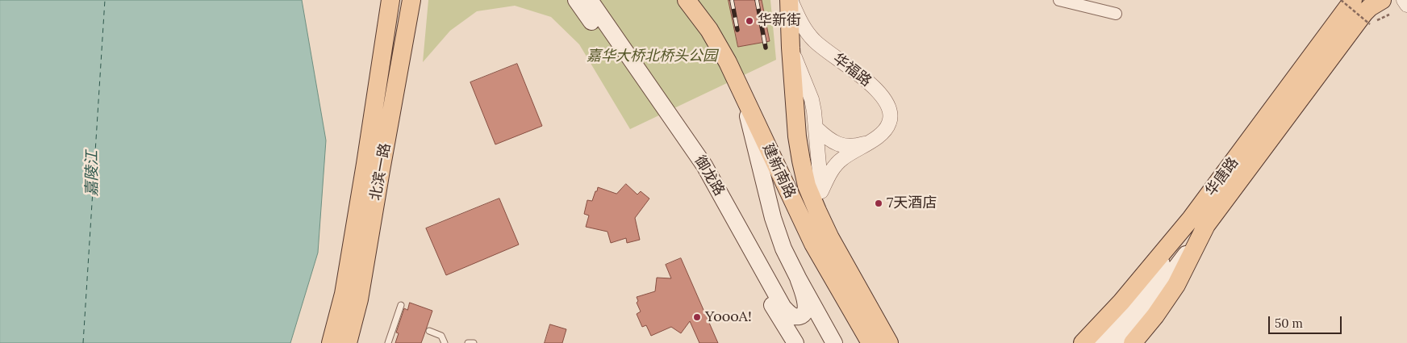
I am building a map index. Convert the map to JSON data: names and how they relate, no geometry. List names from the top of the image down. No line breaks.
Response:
{"streets":{"main road":["建新南路","北滨一路","御龙路","华唐路"],"street":["华福路"]},"crossings":[["华福路","建新南路"]],"water":["嘉陵江"],"parks":["嘉华大桥北桥头公园"],"places":["华新街","7天酒店","YoooA!"],"scale_bar":"50 m"}
